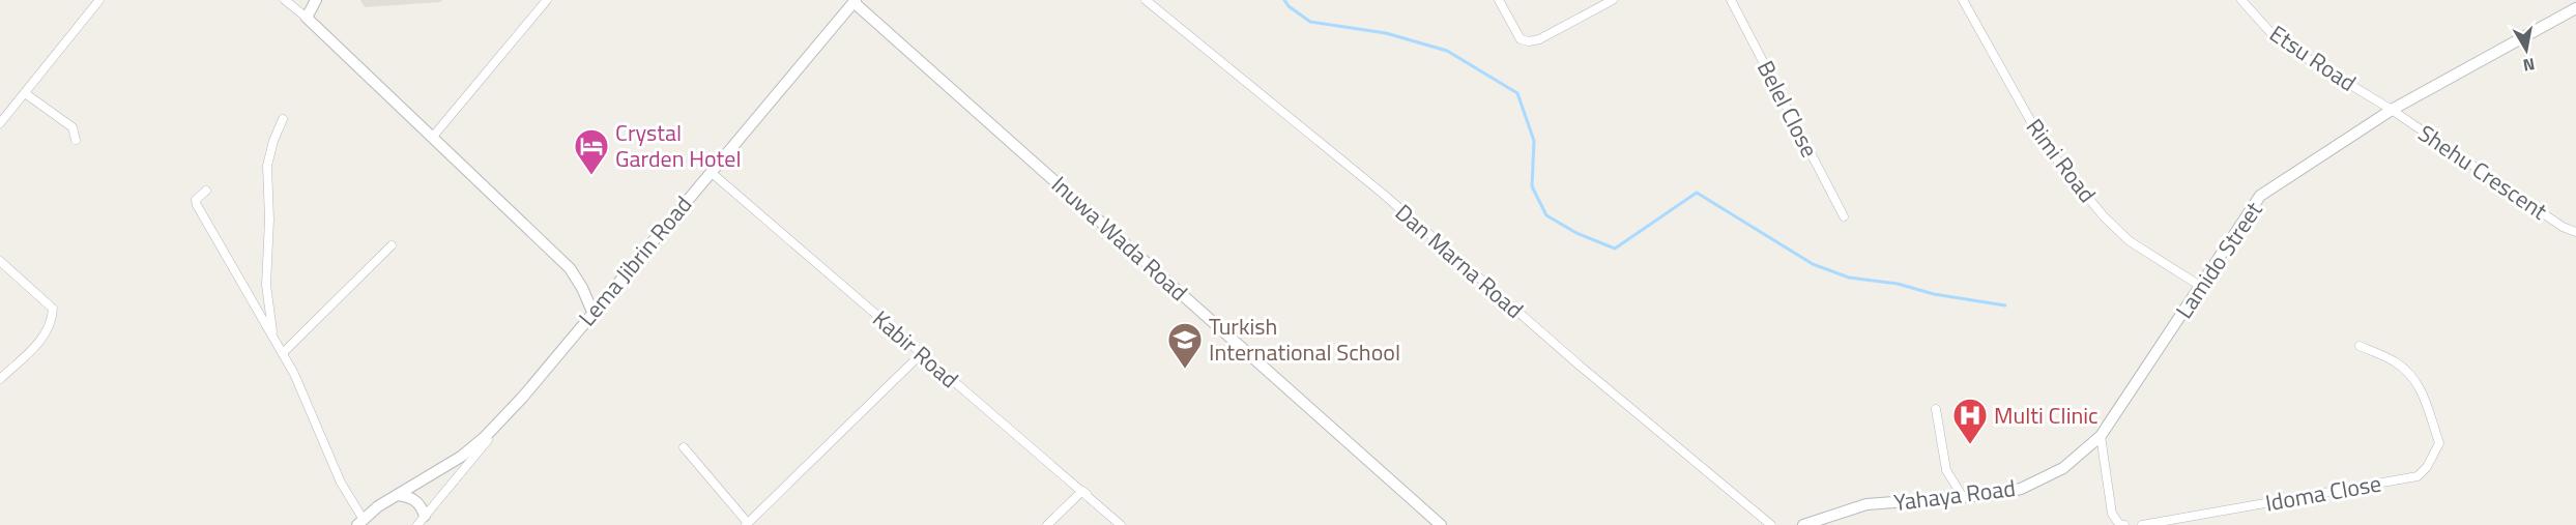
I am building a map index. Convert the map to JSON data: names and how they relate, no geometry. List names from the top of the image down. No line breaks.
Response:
{"streets":{"street":["Etsu Road","Belel Close","Rimi Road","Shehu Crescent","Inuwa Wada Road","Lamido Street","Lema Jibrin Road","Dan Marna Road","Kabir Road","Idoma Close","Yahaya Road"]},"crossings":[["Etsu Road","Shehu Crescent"],["Etsu Road","Lamido Street"],["Rimi Road","Lamido Street"],["Shehu Crescent","Lamido Street"],["Inuwa Wada Road","Lema Jibrin Road"],["Lamido Street","Yahaya Road"],["Lema Jibrin Road","Kabir Road"]],"places":{"hotel":["Crystal Garden Hotel"],"school or university":["Turkish International School"],"hospital":["Multi Clinic"]},"north":"bottom"}
